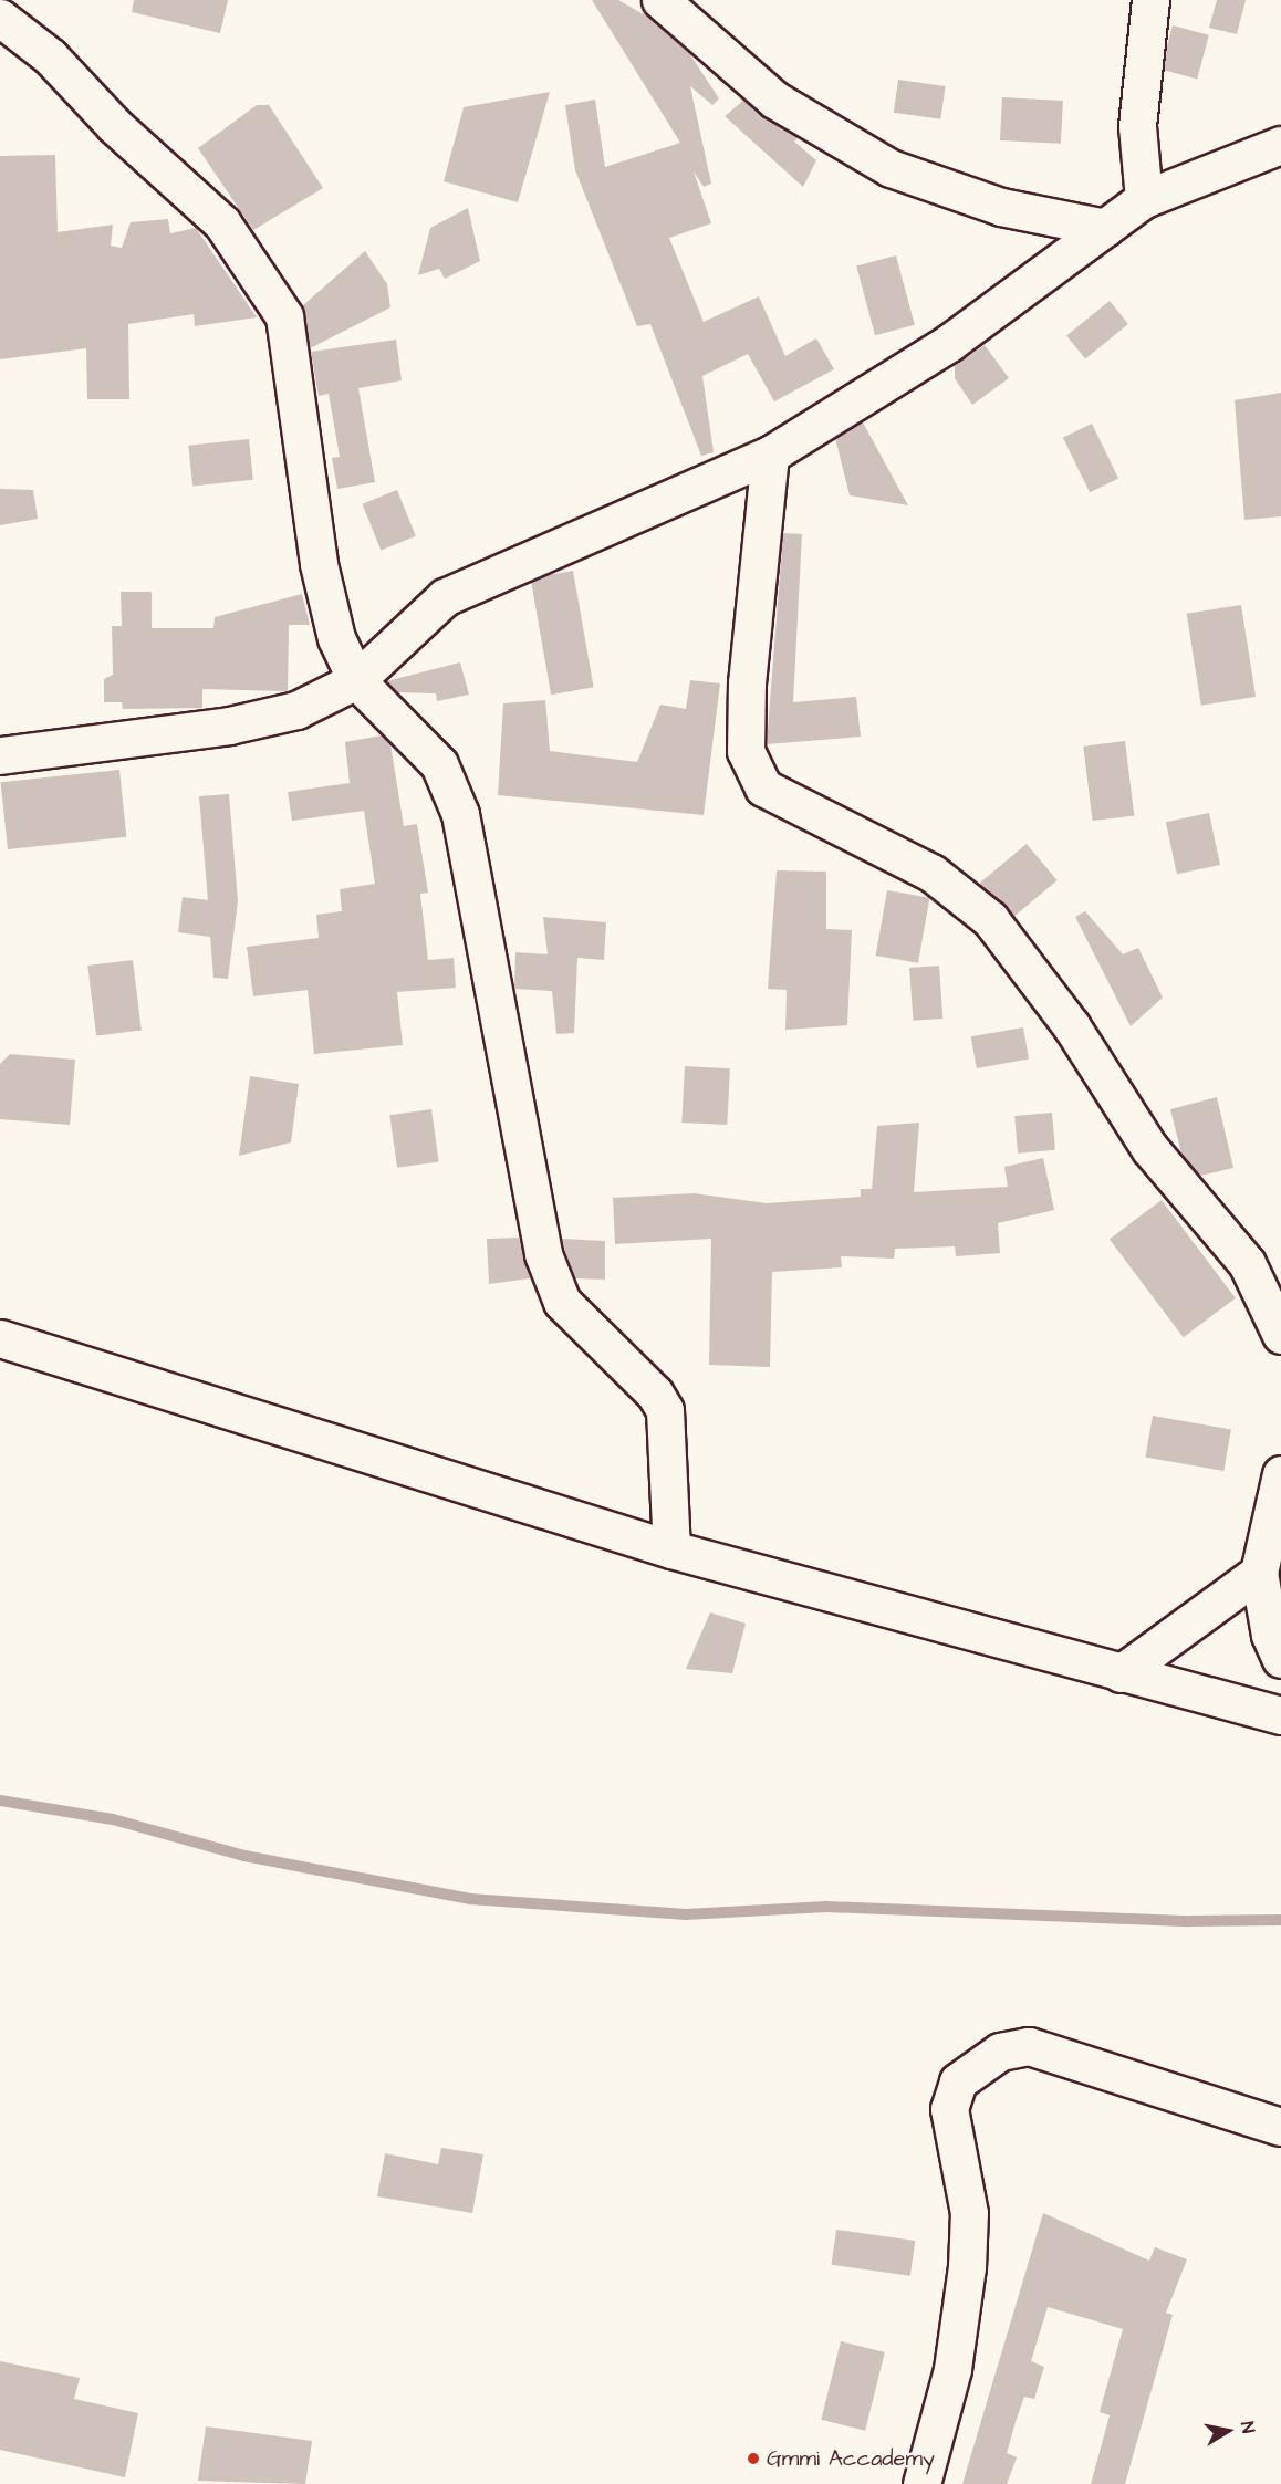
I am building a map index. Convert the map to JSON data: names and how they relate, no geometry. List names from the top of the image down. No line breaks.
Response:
{"places":["Gmmi Accademy"],"north":"right"}
